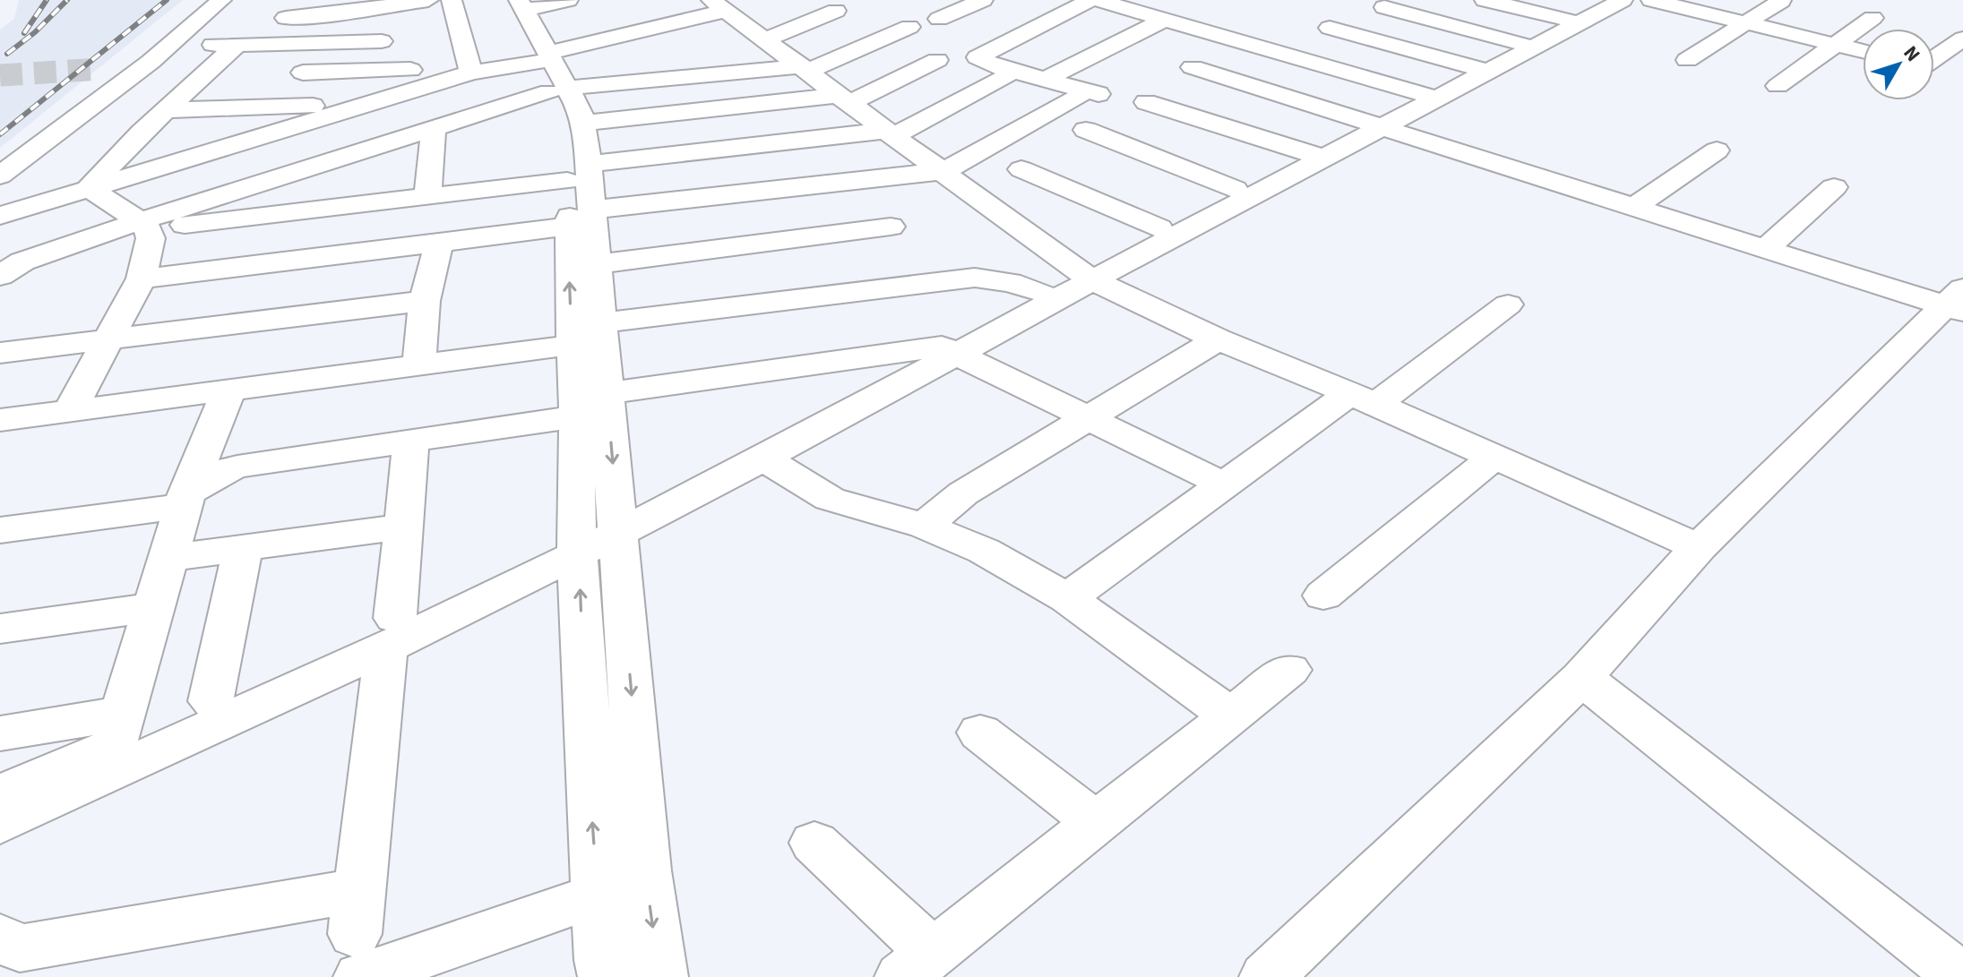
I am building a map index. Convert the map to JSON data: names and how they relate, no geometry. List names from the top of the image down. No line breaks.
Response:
{"north":"top right"}
